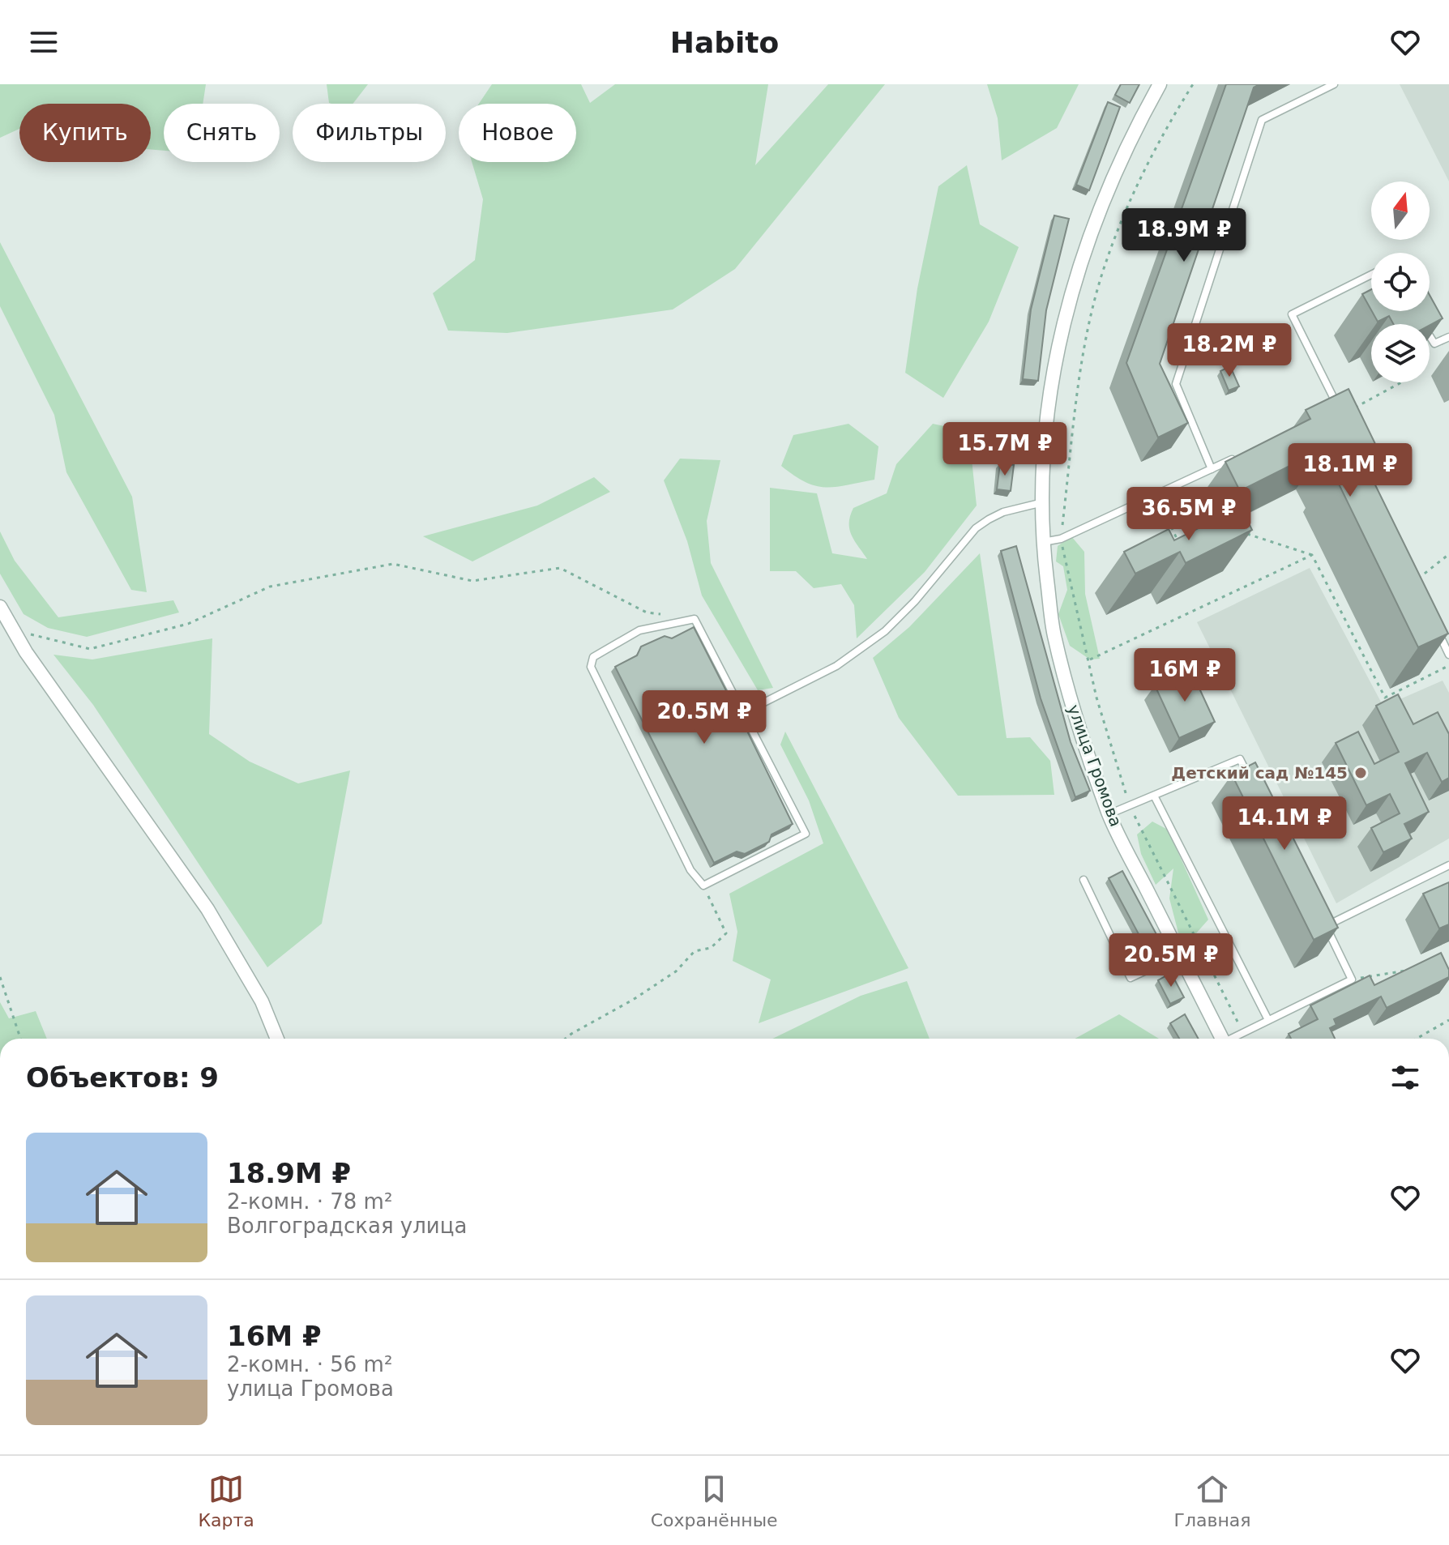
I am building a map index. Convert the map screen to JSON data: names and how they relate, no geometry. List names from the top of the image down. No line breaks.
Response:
{"streets":{"street":["улица Громова"]},"places":["Детский сад №145"],"north":"top","page":{"header":"Habito","chip":["Купить","Снять","Фильтры","Новое"],"price":["18.9M ₽","18.2M ₽","15.7M ₽","18.1M ₽","36.5M ₽","16M ₽","20.5M ₽","14.1M ₽","20.5M ₽"],"heading":"Объектов: 9","list":[{"name":"18.9M ₽","note":"2-комн. · 78 m² · Волгоградская улица"},{"name":"16M ₽","note":"2-комн. · 56 m² · улица Громова"}],"tabs":["Карта","Сохранённые","Главная"]}}
